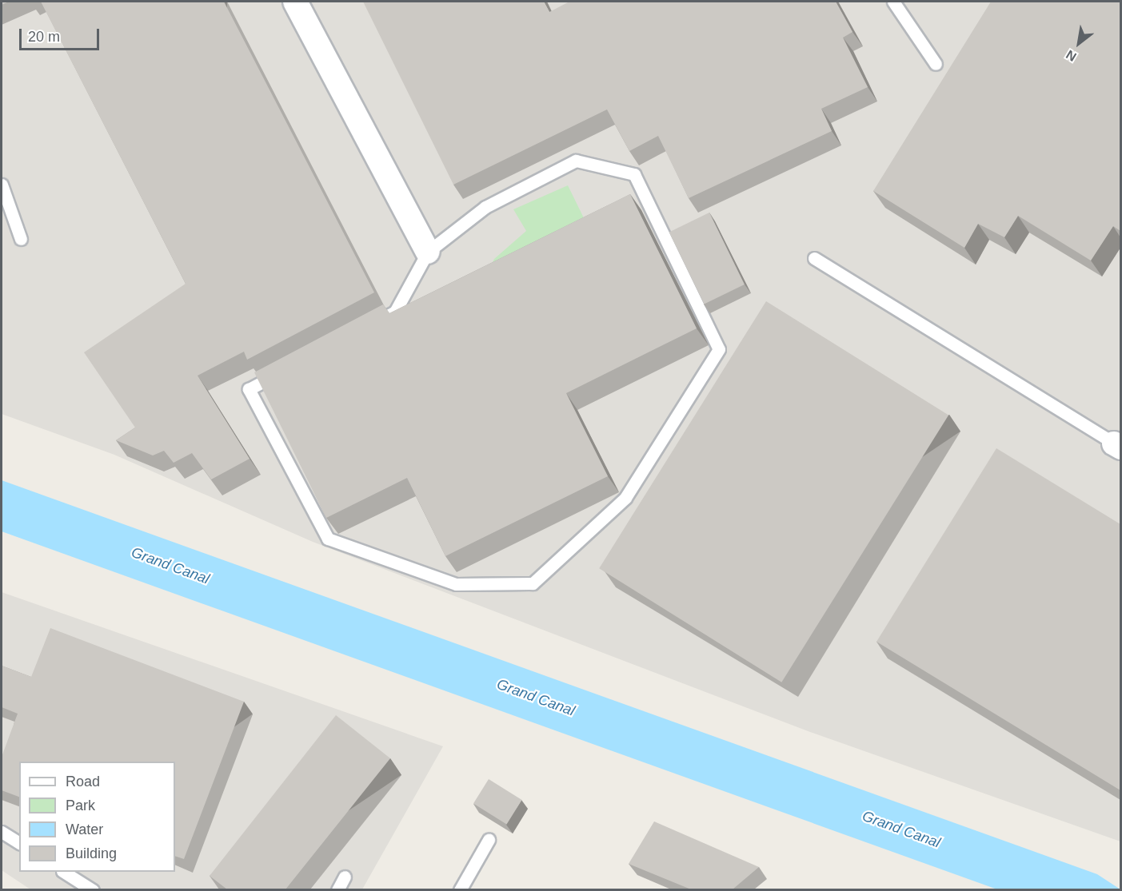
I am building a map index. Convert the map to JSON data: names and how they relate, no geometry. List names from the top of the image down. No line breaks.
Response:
{"water":["Grand Canal"],"legend":["Road","Park","Water","Building"],"scale_bar":"20 m","north":"bottom left"}
